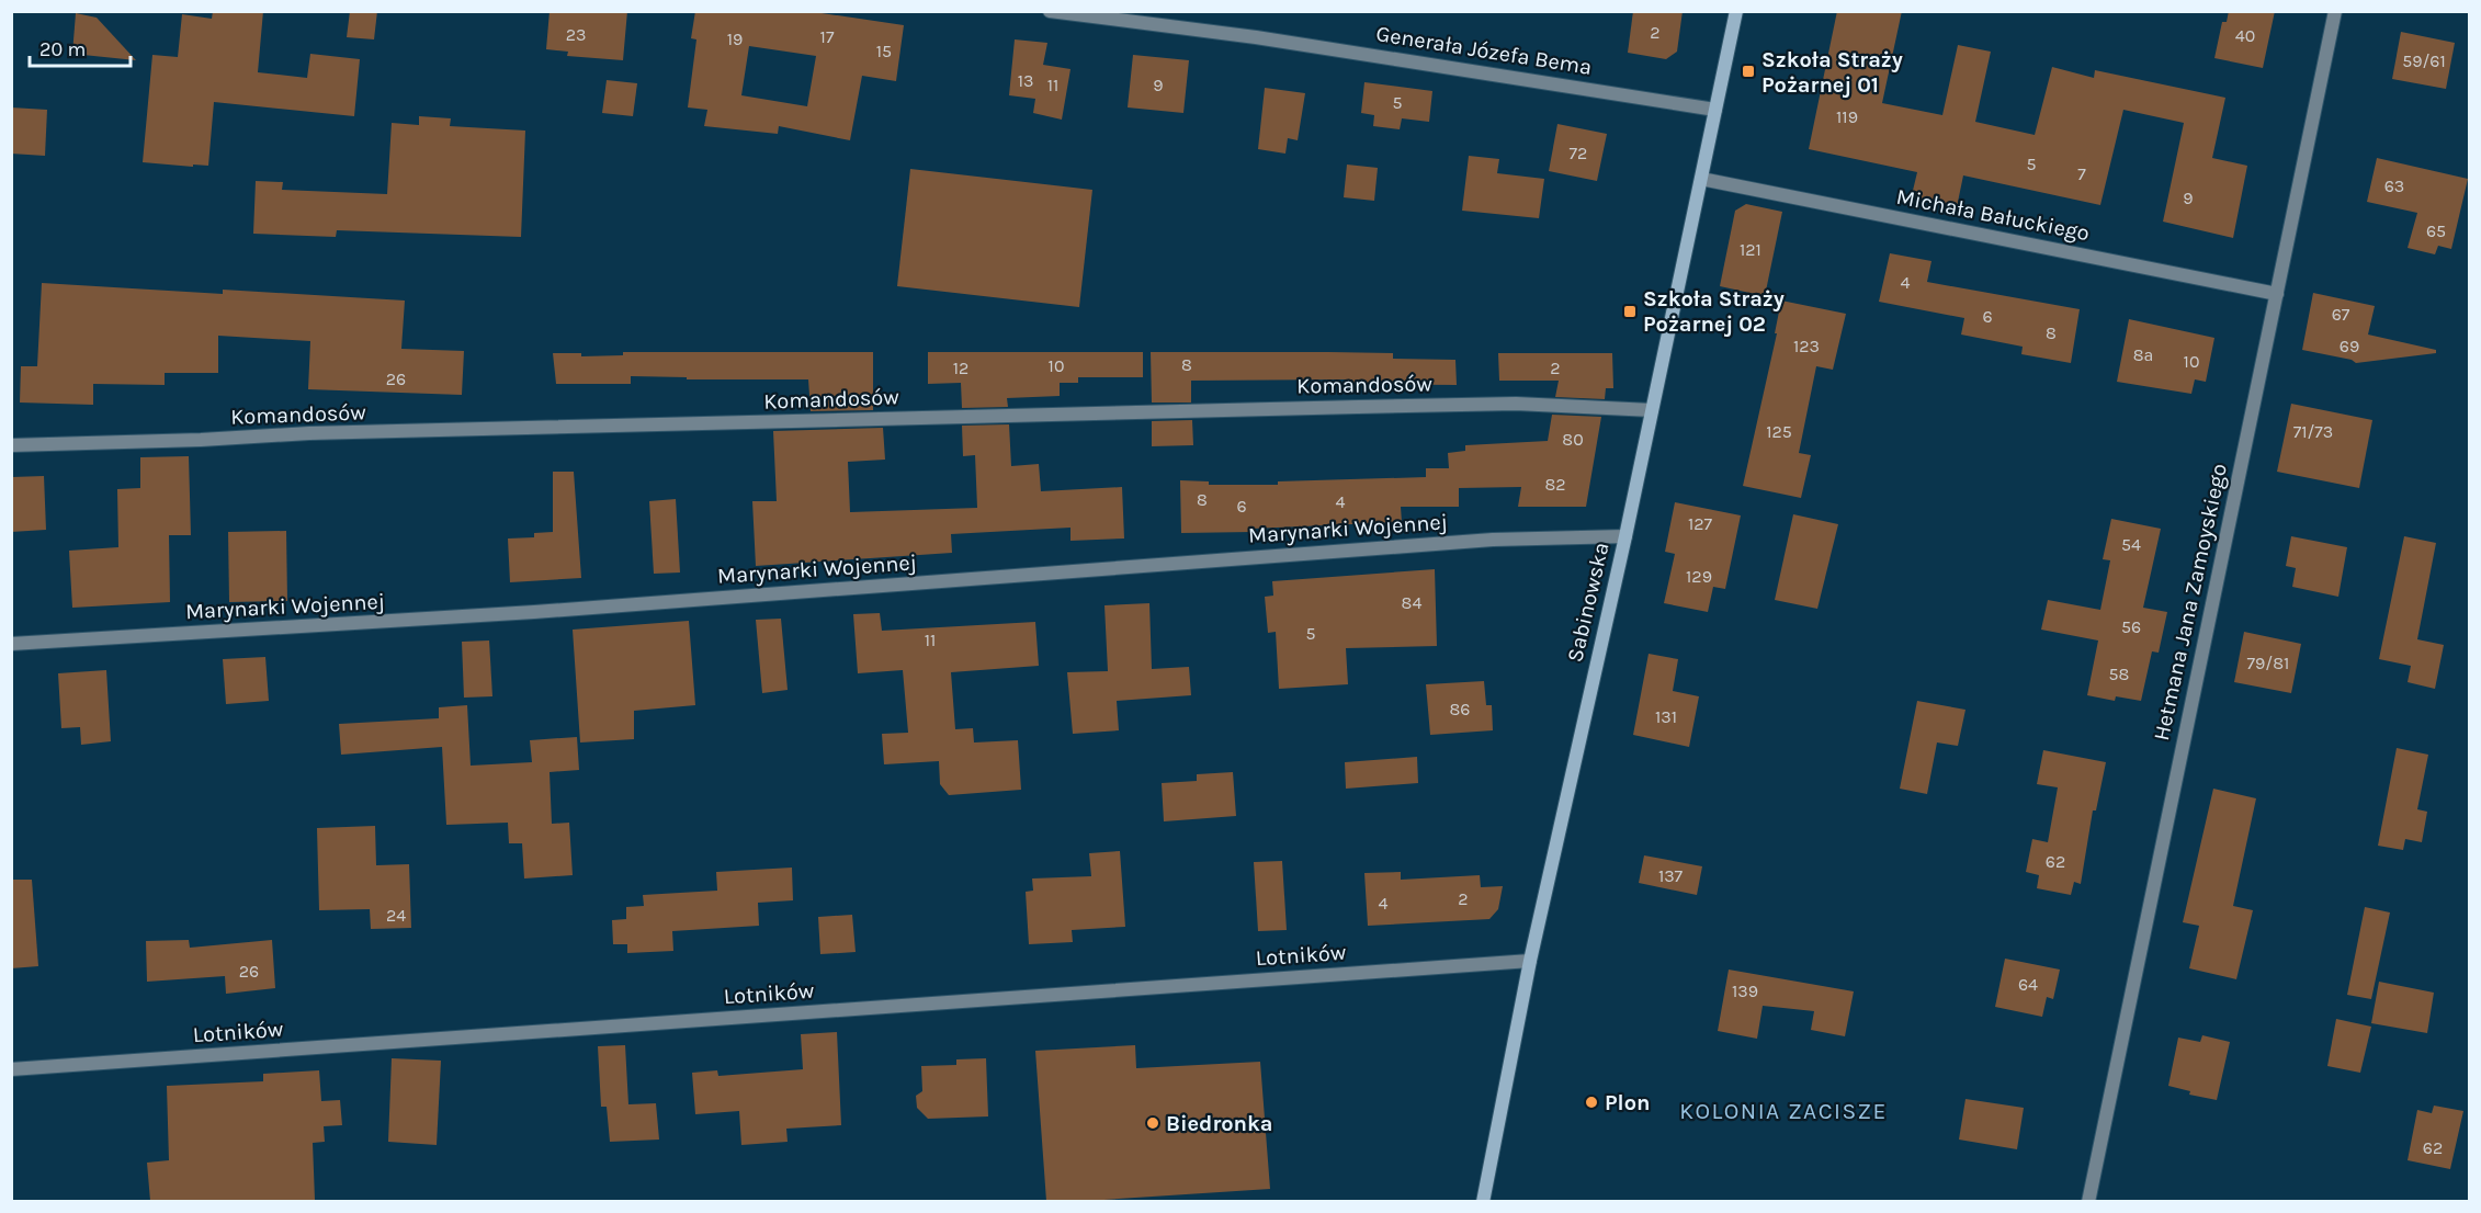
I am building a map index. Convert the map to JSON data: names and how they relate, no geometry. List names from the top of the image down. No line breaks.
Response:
{"streets":{"street":["Generała Józefa Bema","Michała Bałuckiego","Komandosów","Marynarki Wojennej","Sabinowska","Hetmana Jana Zamoyskiego","Lotników"]},"crossings":[["Generała Józefa Bema","Sabinowska"],["Michała Bałuckiego","Sabinowska"],["Michała Bałuckiego","Hetmana Jana Zamoyskiego"],["Komandosów","Sabinowska"],["Marynarki Wojennej","Sabinowska"],["Sabinowska","Lotników"]],"districts":["KOLONIA ZACISZE"],"places":{"transit":["Szkoła Straży Pożarnej 01","Szkoła Straży Pożarnej 02"],"other":["Plon","Biedronka"]},"house_numbers":["2","23","40","17","19","15","59/61","13","11","9","5","119","72","5","7","63","9","65","121","4","67","6","8","123","69","8a","10","8","10","12","2","26","125","71/73","80","82","8","4","6","127","54","129","84","56","5","11","79/81","58","86","131","62","137","2","4","24","26","64","139","62"],"scale_bar":"20 m"}
